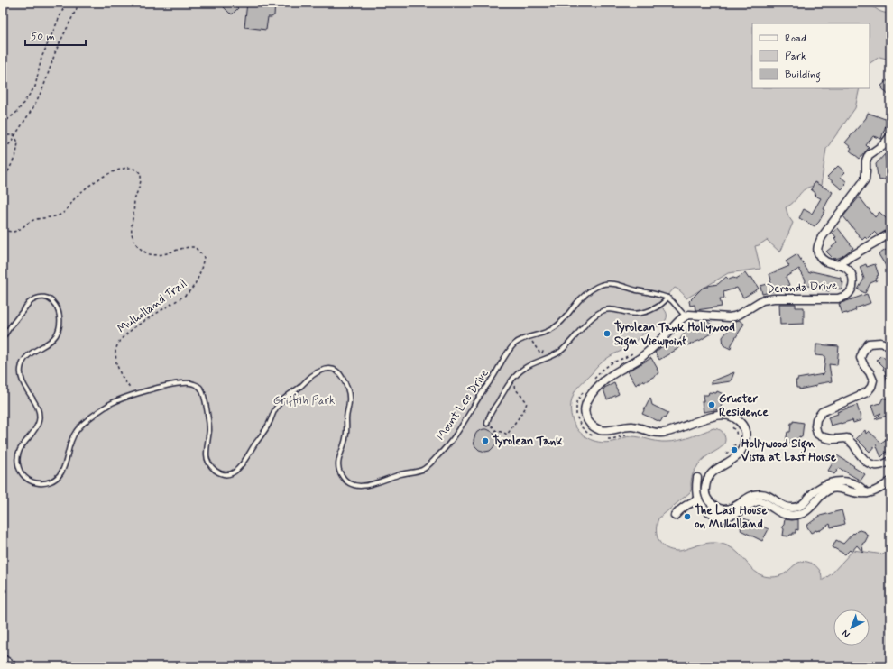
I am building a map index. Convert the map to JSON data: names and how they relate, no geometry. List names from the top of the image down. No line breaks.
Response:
{"streets":{"street":["Deronda Drive"],"lane":["Mount Lee Drive"],"path":["Mulholland Trail"]},"crossings":[["Mulholland Trail","Mount Lee Drive"]],"parks":["Griffith Park"],"places":["Tyrolean Tank Hollywood Sign Viewpoint","Grueter Residence","Tyrolean Tank","Hollywood Sign Vista at Last House","The Last House on Mulholland"],"legend":["Road","Park","Building"],"scale_bar":"50 m","north":"bottom left"}
